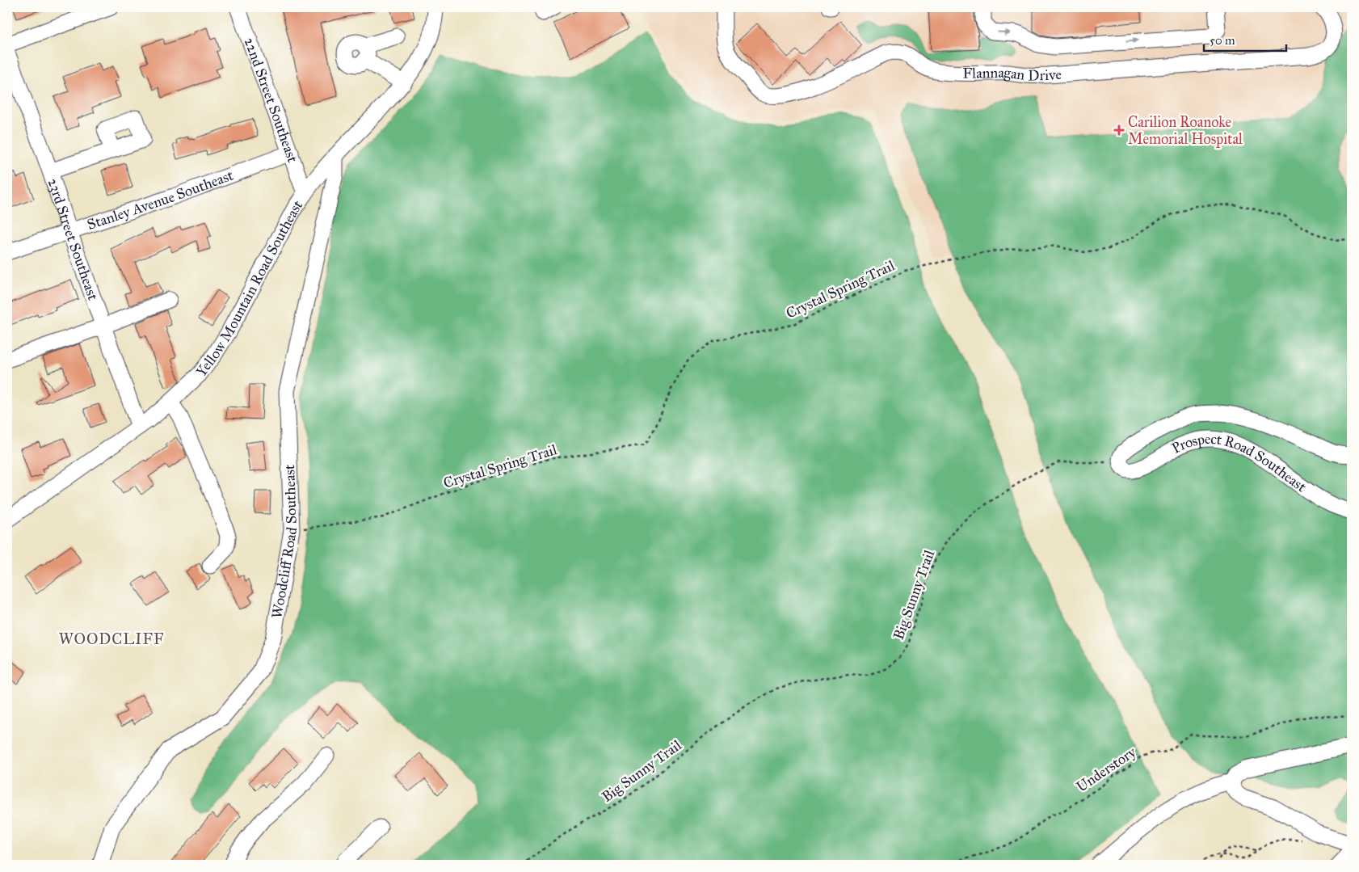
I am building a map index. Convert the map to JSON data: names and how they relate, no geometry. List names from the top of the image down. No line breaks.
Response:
{"streets":{"street":["Flannagan Drive","22nd Street Southeast","Stanley Avenue Southeast","23rd Street Southeast","Yellow Mountain Road Southeast","Prospect Road Southeast","Woodcliff Road Southeast"],"path":["Crystal Spring Trail","Big Sunny Trail","Understory"]},"crossings":[["22nd Street Southeast","Stanley Avenue Southeast"],["22nd Street Southeast","Yellow Mountain Road Southeast"],["Stanley Avenue Southeast","23rd Street Southeast"],["23rd Street Southeast","Yellow Mountain Road Southeast"],["Yellow Mountain Road Southeast","Woodcliff Road Southeast"],["Crystal Spring Trail","Woodcliff Road Southeast"],["Prospect Road Southeast","Big Sunny Trail"]],"districts":["WOODCLIFF"],"places":{"health":["Carilion Roanoke Memorial Hospital"]},"scale_bar":"50 m"}
